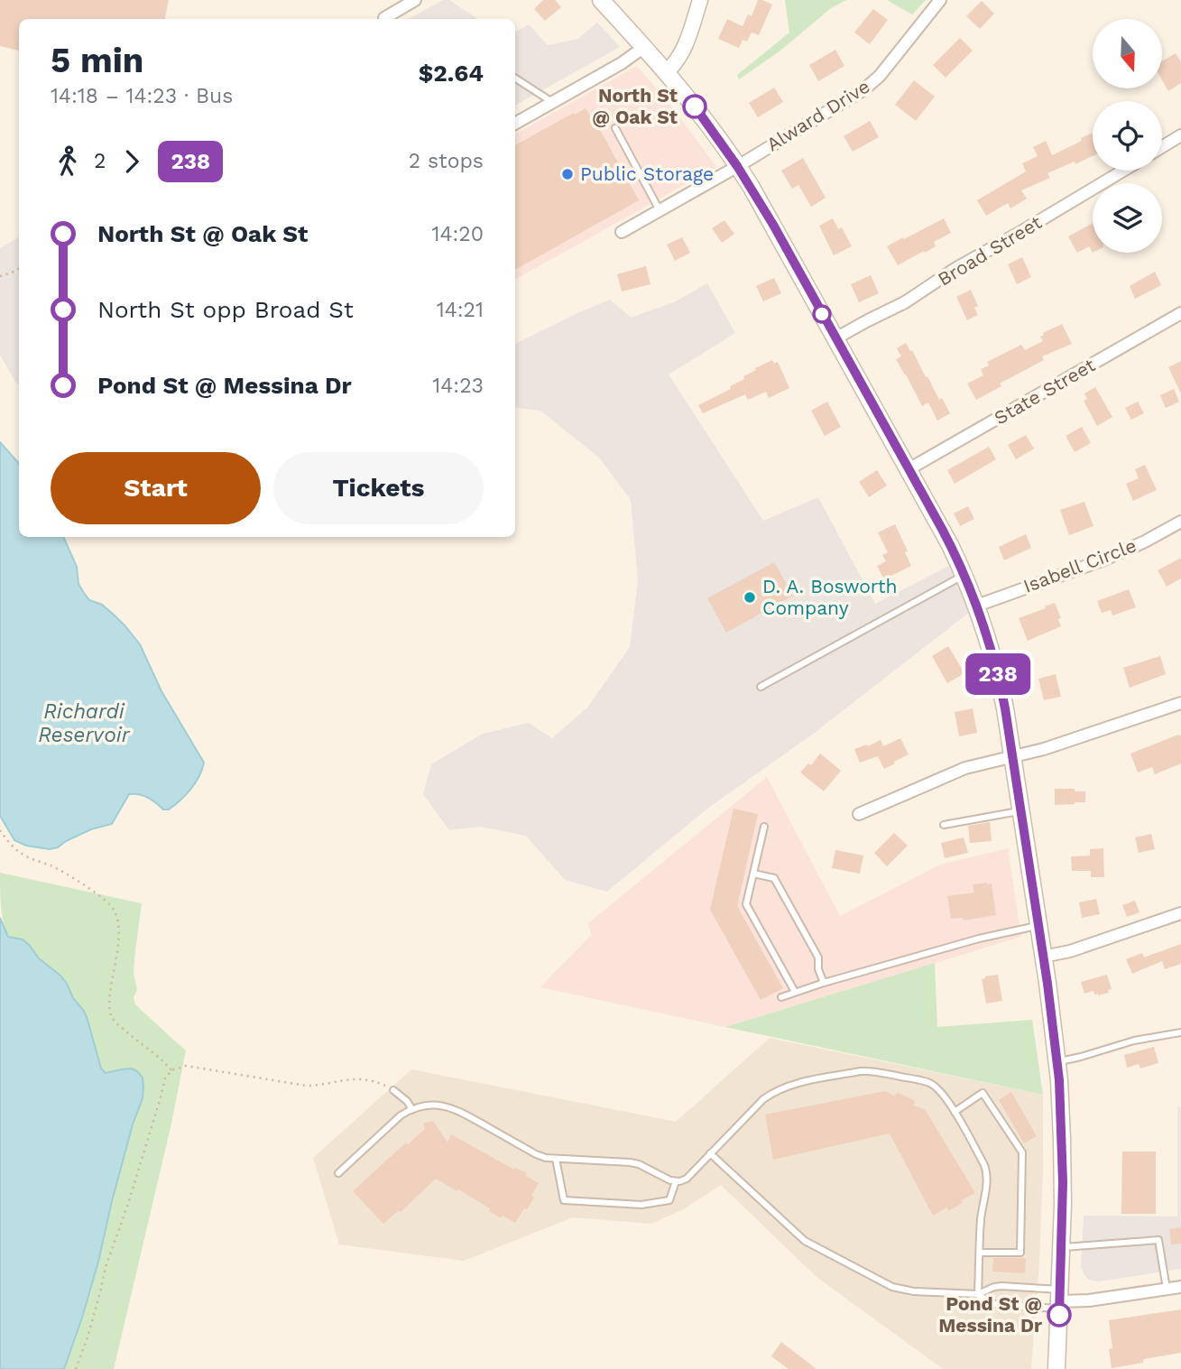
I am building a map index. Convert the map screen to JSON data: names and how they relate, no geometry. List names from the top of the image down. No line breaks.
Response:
{"streets":{"street":["Alward Drive","Broad Street","State Street","Isabell Circle"]},"water":["Richardi Reservoir"],"places":["North St @ Oak St","Public Storage","D. A. Bosworth Company","Pond St @ Messina Dr"],"lines":["bus line 238"],"north":"bottom","page":{"on_map":"238","heading":["5 min","14:18 – 14:23 · Bus","$2.64"],"legs":["2","238","2 stops"],"list":[{"name":"North St @ Oak St","value":"14:20"},{"name":"North St opp Broad St","value":"14:21"},{"name":"Pond St @ Messina Dr","value":"14:23"}],"buttons":["Start","Tickets"]}}
